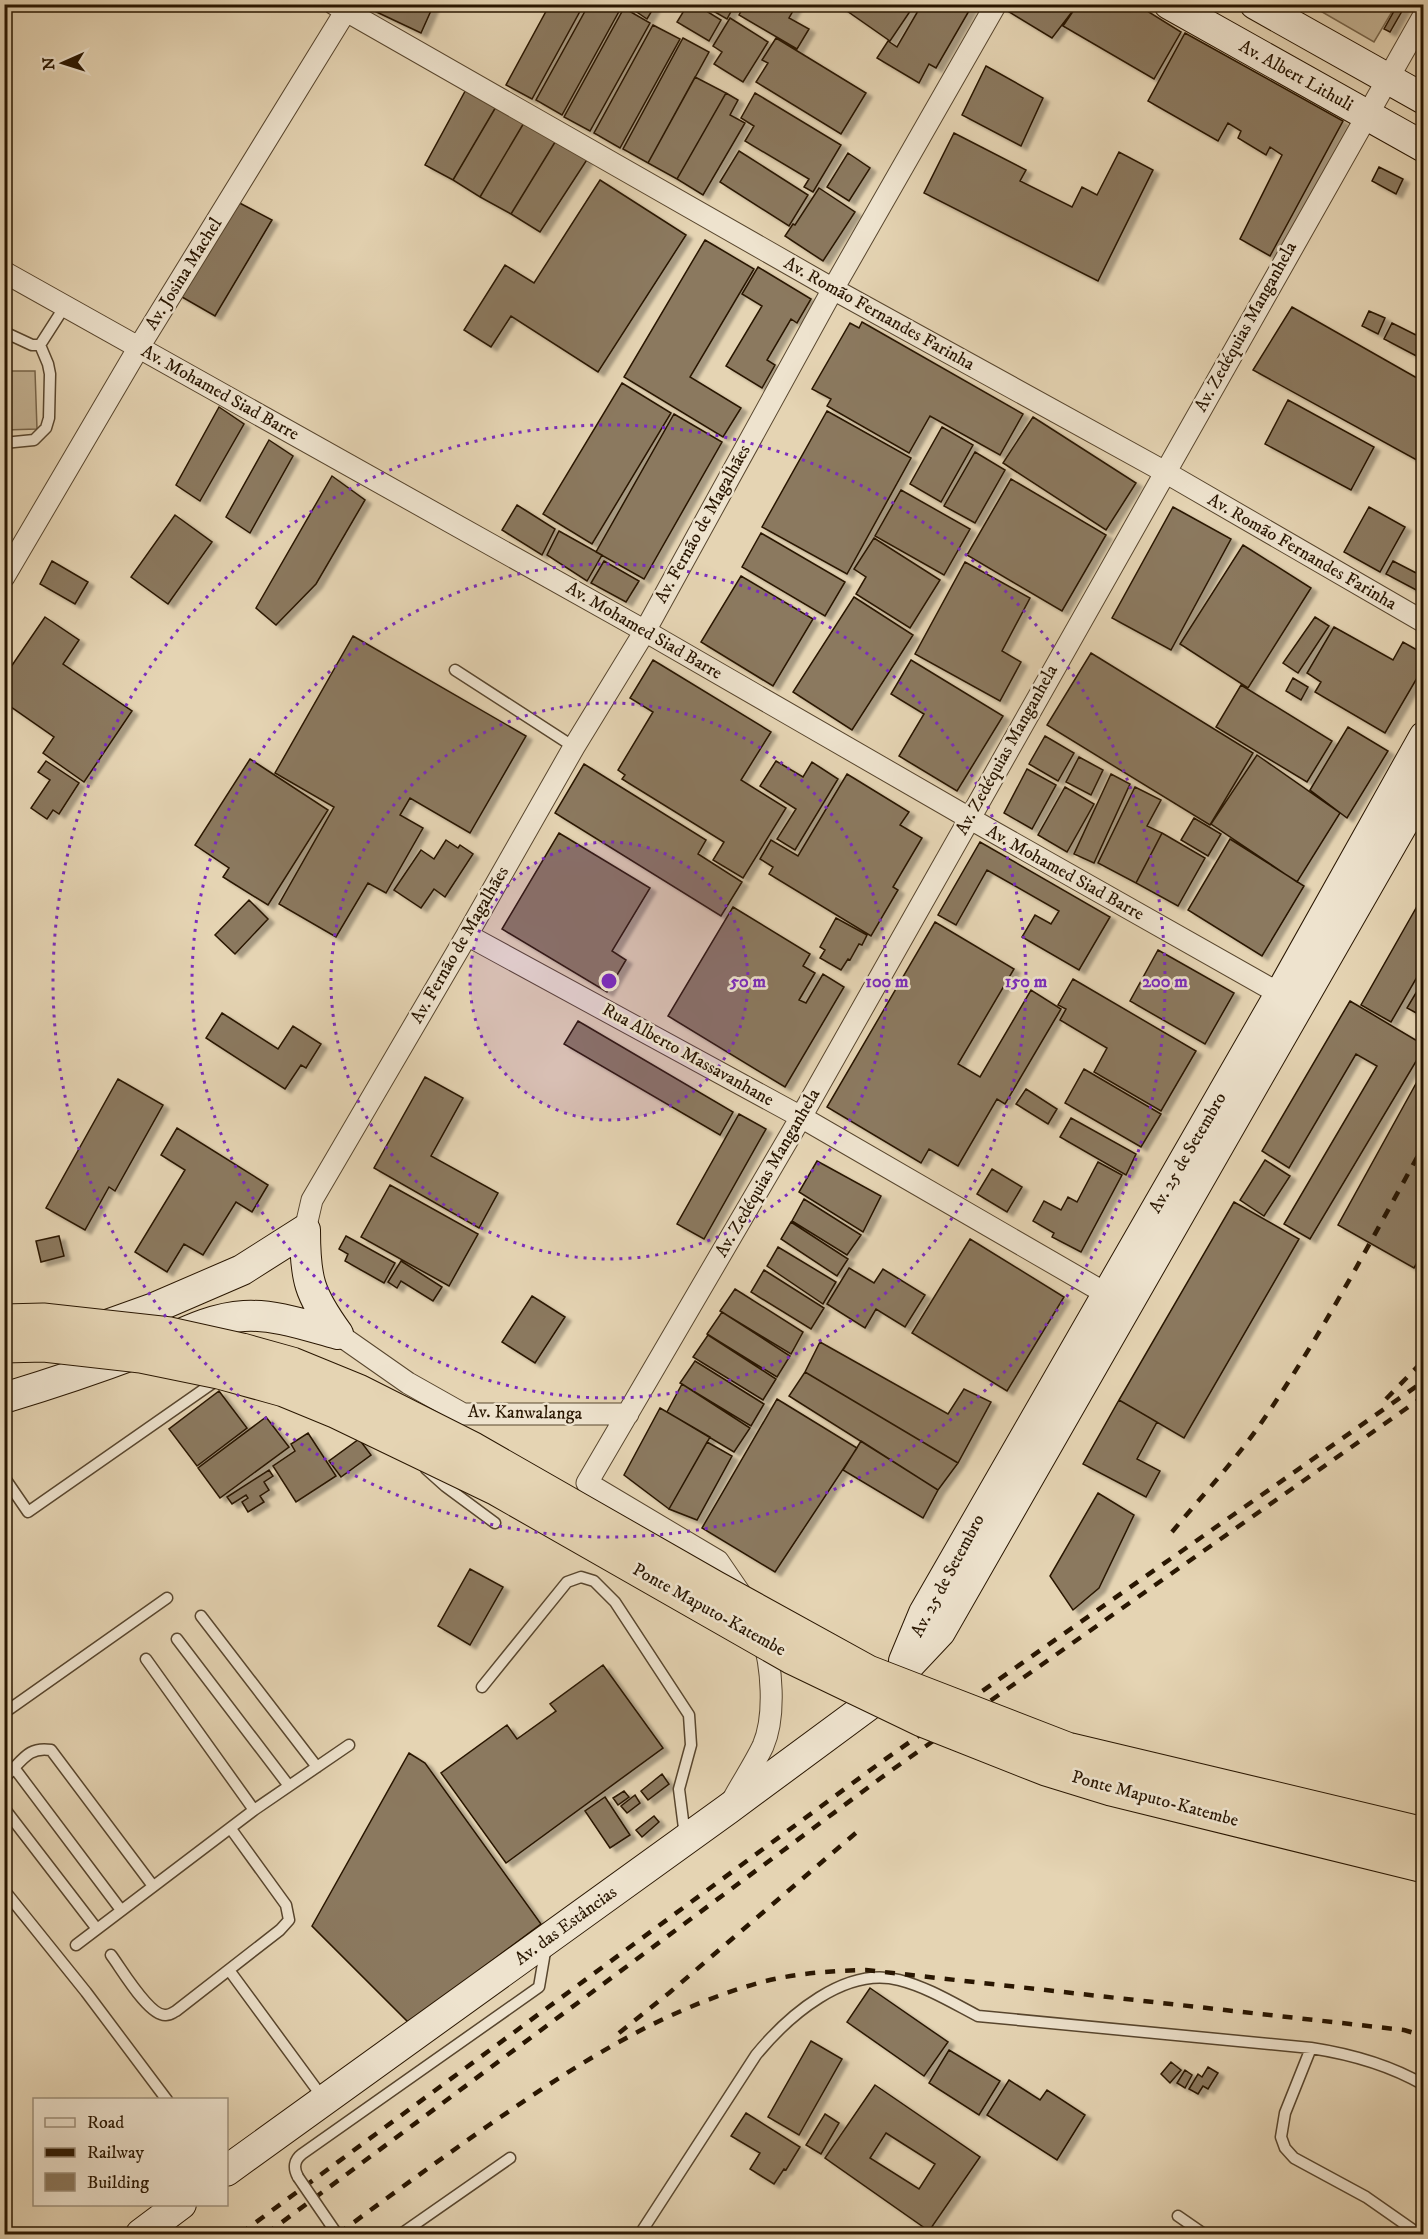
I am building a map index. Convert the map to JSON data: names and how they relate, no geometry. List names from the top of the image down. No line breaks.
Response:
{"streets":{"highway":["Ponte Maputo-Katembe"],"main road":["Av. Albert Lithuli","Av. 25 de Setembro","Av. das Estâncias"],"street":["Av. Josina Machel","Av. Romão Fernandes Farinha","Av. Zedéquias Manganhela","Av. Mohamed Siad Barre","Av. Fernão de Magalhães","Rua Alberto Massavanhane","Av. Kanwalanga"]},"crossings":[["Av. Albert Lithuli","Av. Zedéquias Manganhela"],["Av. Josina Machel","Av. Romão Fernandes Farinha"],["Av. Josina Machel","Av. Mohamed Siad Barre"],["Av. Romão Fernandes Farinha","Av. Zedéquias Manganhela"],["Av. Romão Fernandes Farinha","Av. Fernão de Magalhães"],["Av. Zedéquias Manganhela","Av. Mohamed Siad Barre"],["Av. Zedéquias Manganhela","Rua Alberto Massavanhane"],["Av. Zedéquias Manganhela","Av. Kanwalanga"],["Av. Zedéquias Manganhela","Av. das Estâncias"],["Av. Mohamed Siad Barre","Av. Fernão de Magalhães"],["Av. Mohamed Siad Barre","Av. 25 de Setembro"],["Av. Fernão de Magalhães","Rua Alberto Massavanhane"],["Rua Alberto Massavanhane","Av. 25 de Setembro"],["Av. 25 de Setembro","Av. das Estâncias"]],"legend":["Road","Railway","Building"],"north":"left","rings":["50 m","100 m","150 m","200 m"]}
